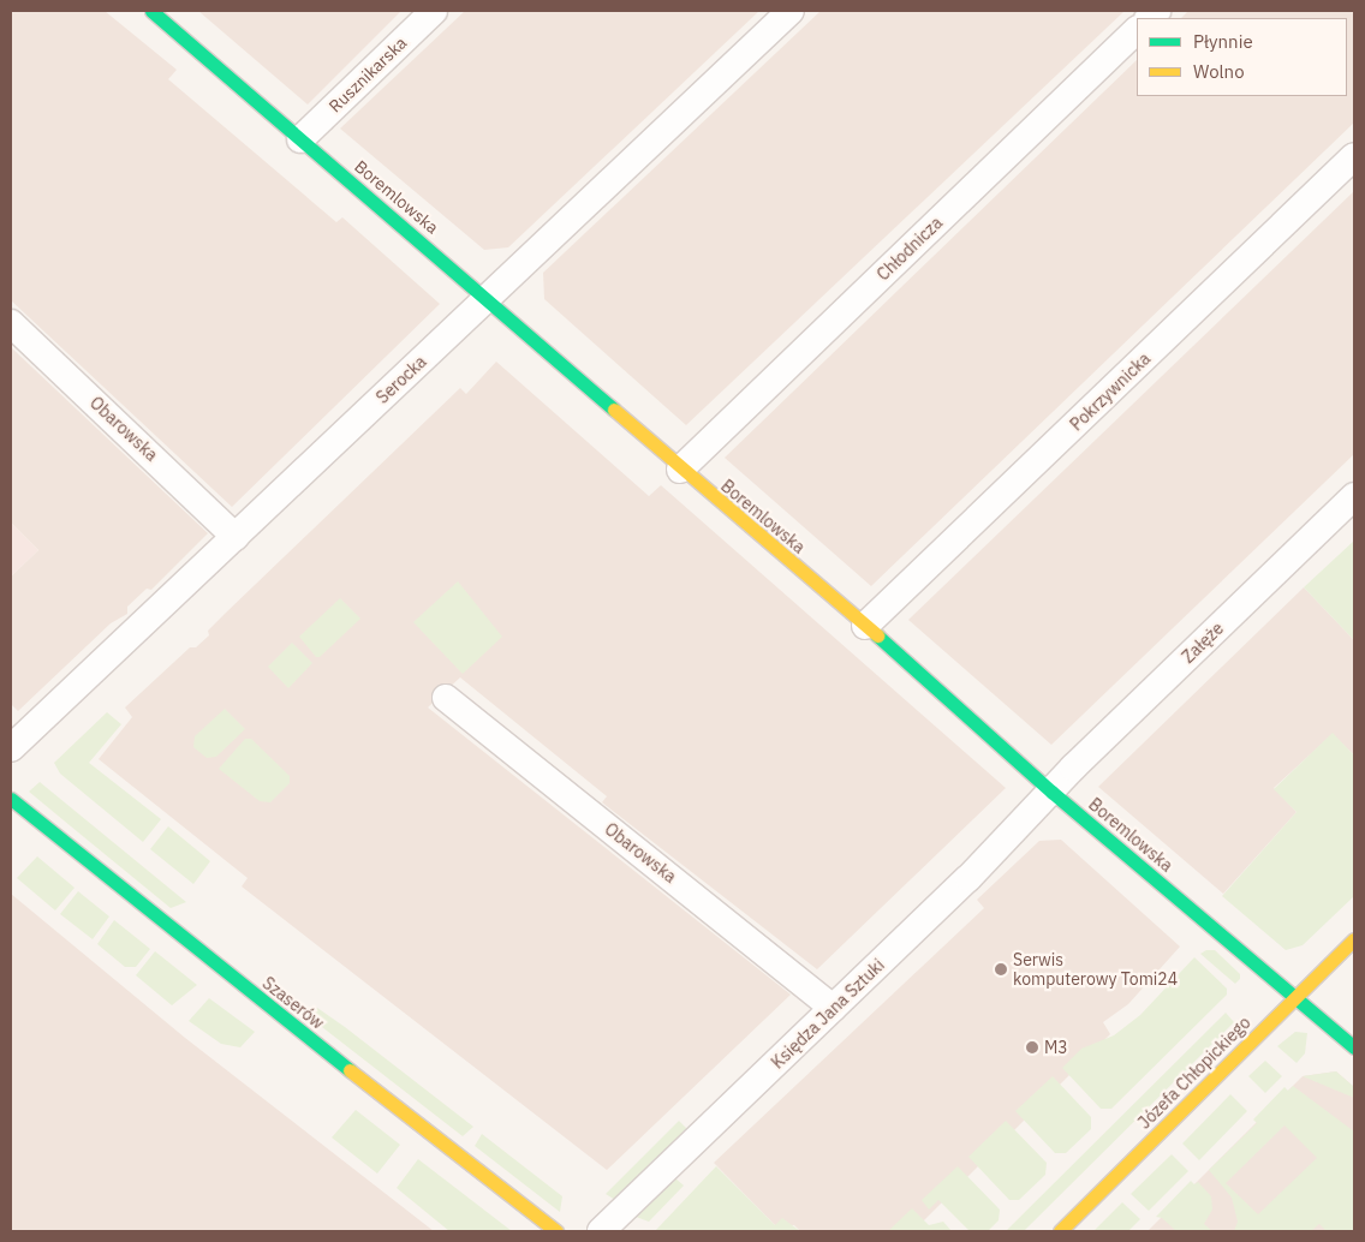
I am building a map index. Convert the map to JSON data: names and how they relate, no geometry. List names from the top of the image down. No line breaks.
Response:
{"streets":{"street":["Rusznikarska","Boremlowska","Chłodnicza","Serocka","Pokrzywnicka","Obarowska","Załęże","Szaserów","Księdza Jana Sztuki","Józefa Chłopickiego"]},"crossings":[["Rusznikarska","Boremlowska"],["Boremlowska","Chłodnicza"],["Boremlowska","Serocka"],["Boremlowska","Pokrzywnicka"],["Boremlowska","Załęże"],["Boremlowska","Księdza Jana Sztuki"],["Boremlowska","Józefa Chłopickiego"],["Serocka","Obarowska"],["Obarowska","Księdza Jana Sztuki"],["Załęże","Księdza Jana Sztuki"]],"places":["Serwis komputerowy Tomi24","M3"],"legend":["Płynnie","Wolno"]}
